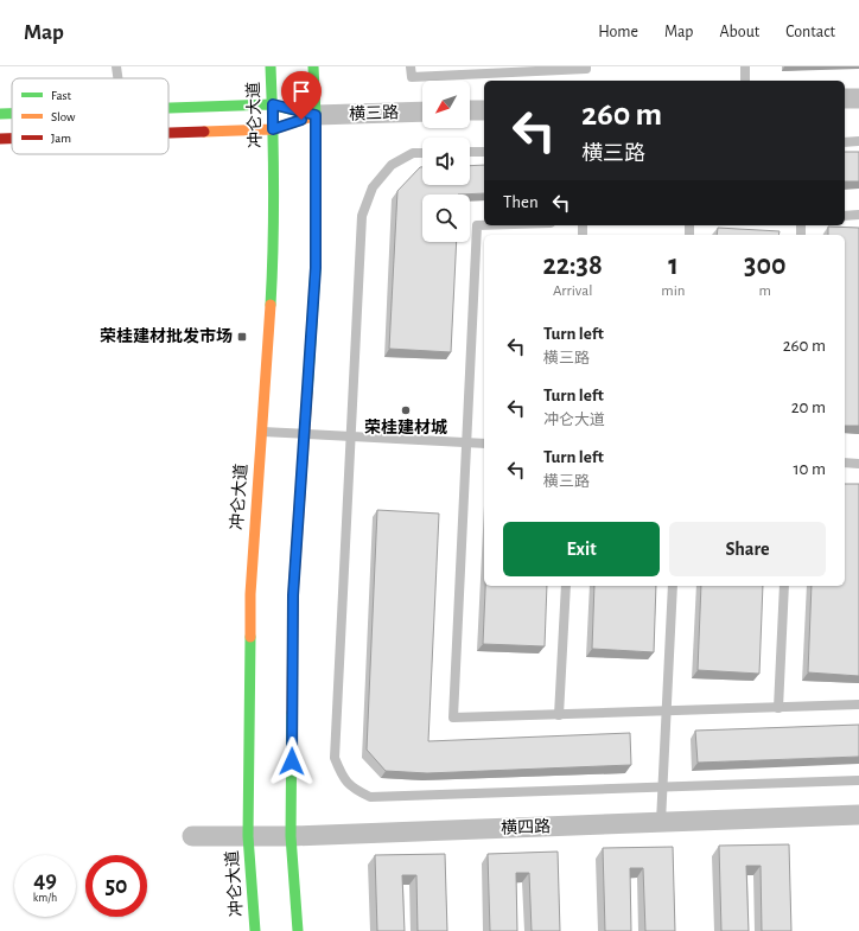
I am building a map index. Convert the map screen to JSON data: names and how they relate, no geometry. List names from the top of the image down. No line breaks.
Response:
{"streets":{"main road":["横三路","冲仑大道"],"street":["横四路"]},"crossings":[["横三路","冲仑大道"],["冲仑大道","横四路"]],"places":{"transit":["荣桂建材批发市场"],"other":["荣桂建材城"]},"legend":["Fast","Slow","Jam"],"north":"bottom left","page":{"header":"Map","nav":["Home","Map","About","Contact"],"turn":["260 m","横三路"],"then":"Then","eta":["22:38","Arrival","1","min","300","m"],"list":[{"name":"Turn left","note":"横三路","value":"260 m"},{"name":"Turn left","note":"冲仑大道","value":"20 m"},{"name":"Turn left","note":"横三路","value":"10 m"}],"buttons":["Exit","Share"],"speed":"49 km/h","limit":"50"}}
